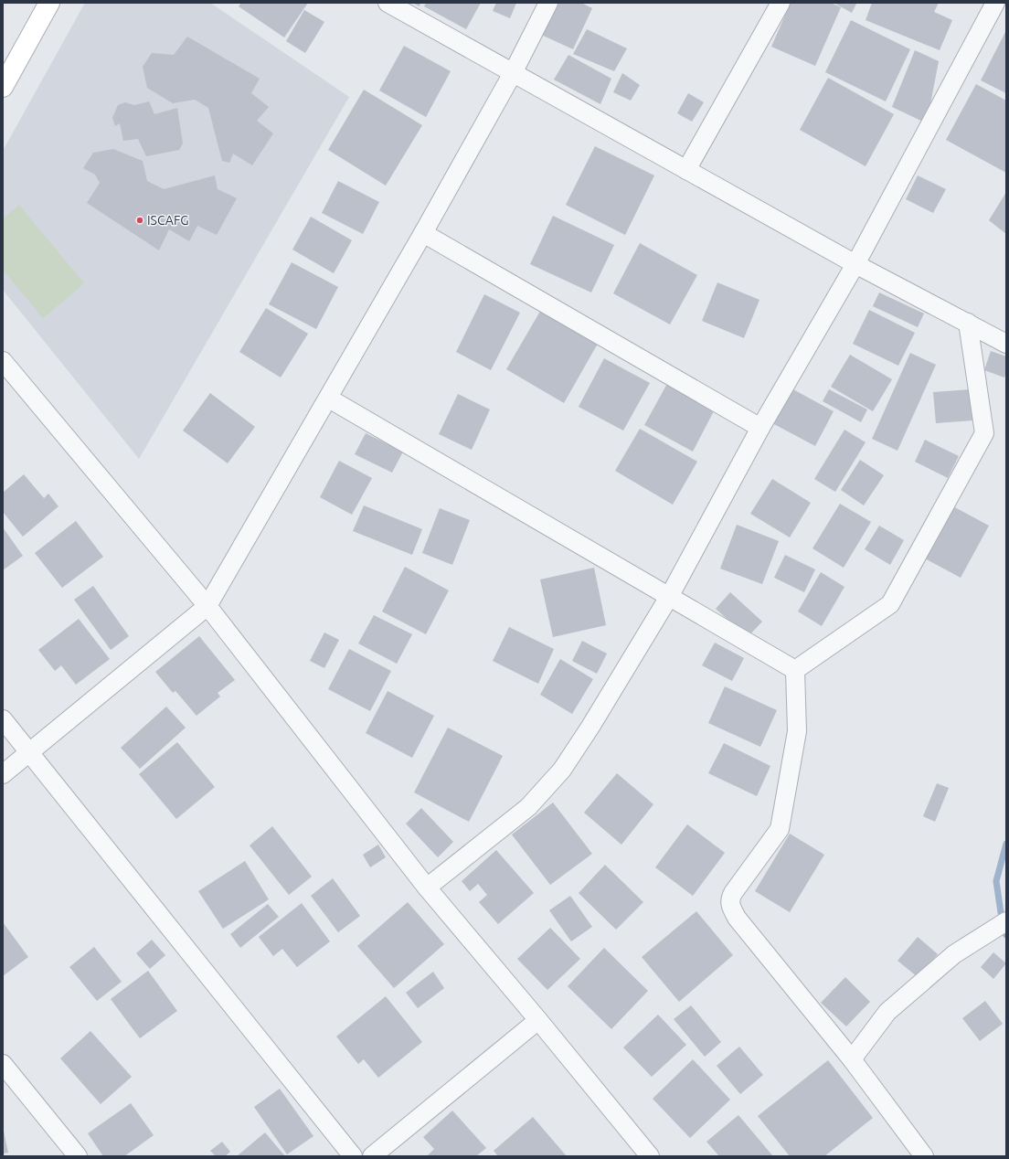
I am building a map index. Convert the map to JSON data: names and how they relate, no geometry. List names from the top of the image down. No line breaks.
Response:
{"places":["ISCAFG"]}
